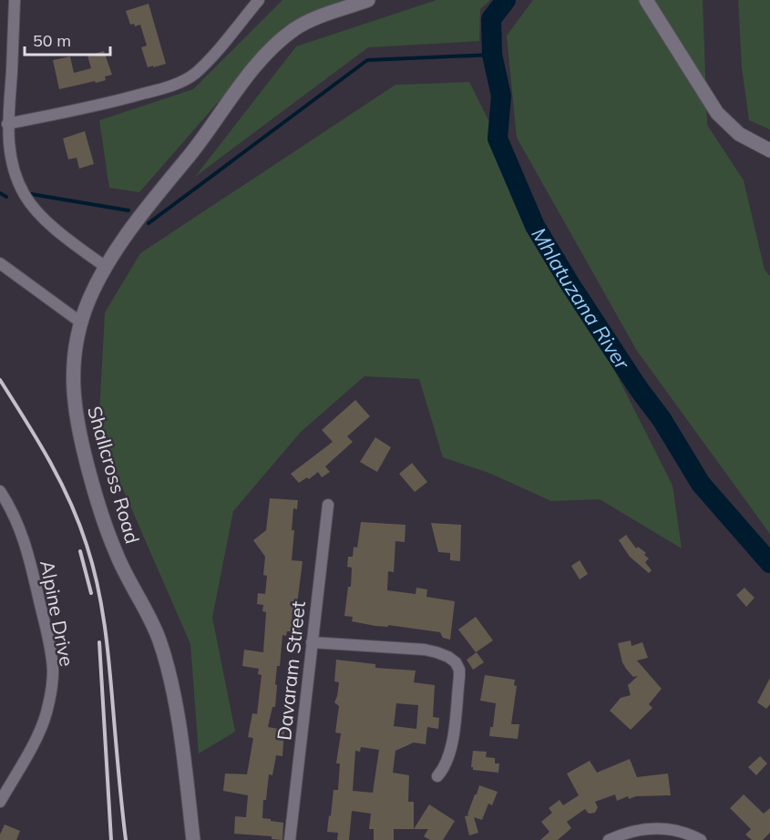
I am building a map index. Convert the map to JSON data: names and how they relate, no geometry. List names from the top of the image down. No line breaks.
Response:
{"streets":{"street":["Shallcross Road","Alpine Drive","Davaram Street"]},"water":["Mhlatuzana River"],"scale_bar":"50 m"}
